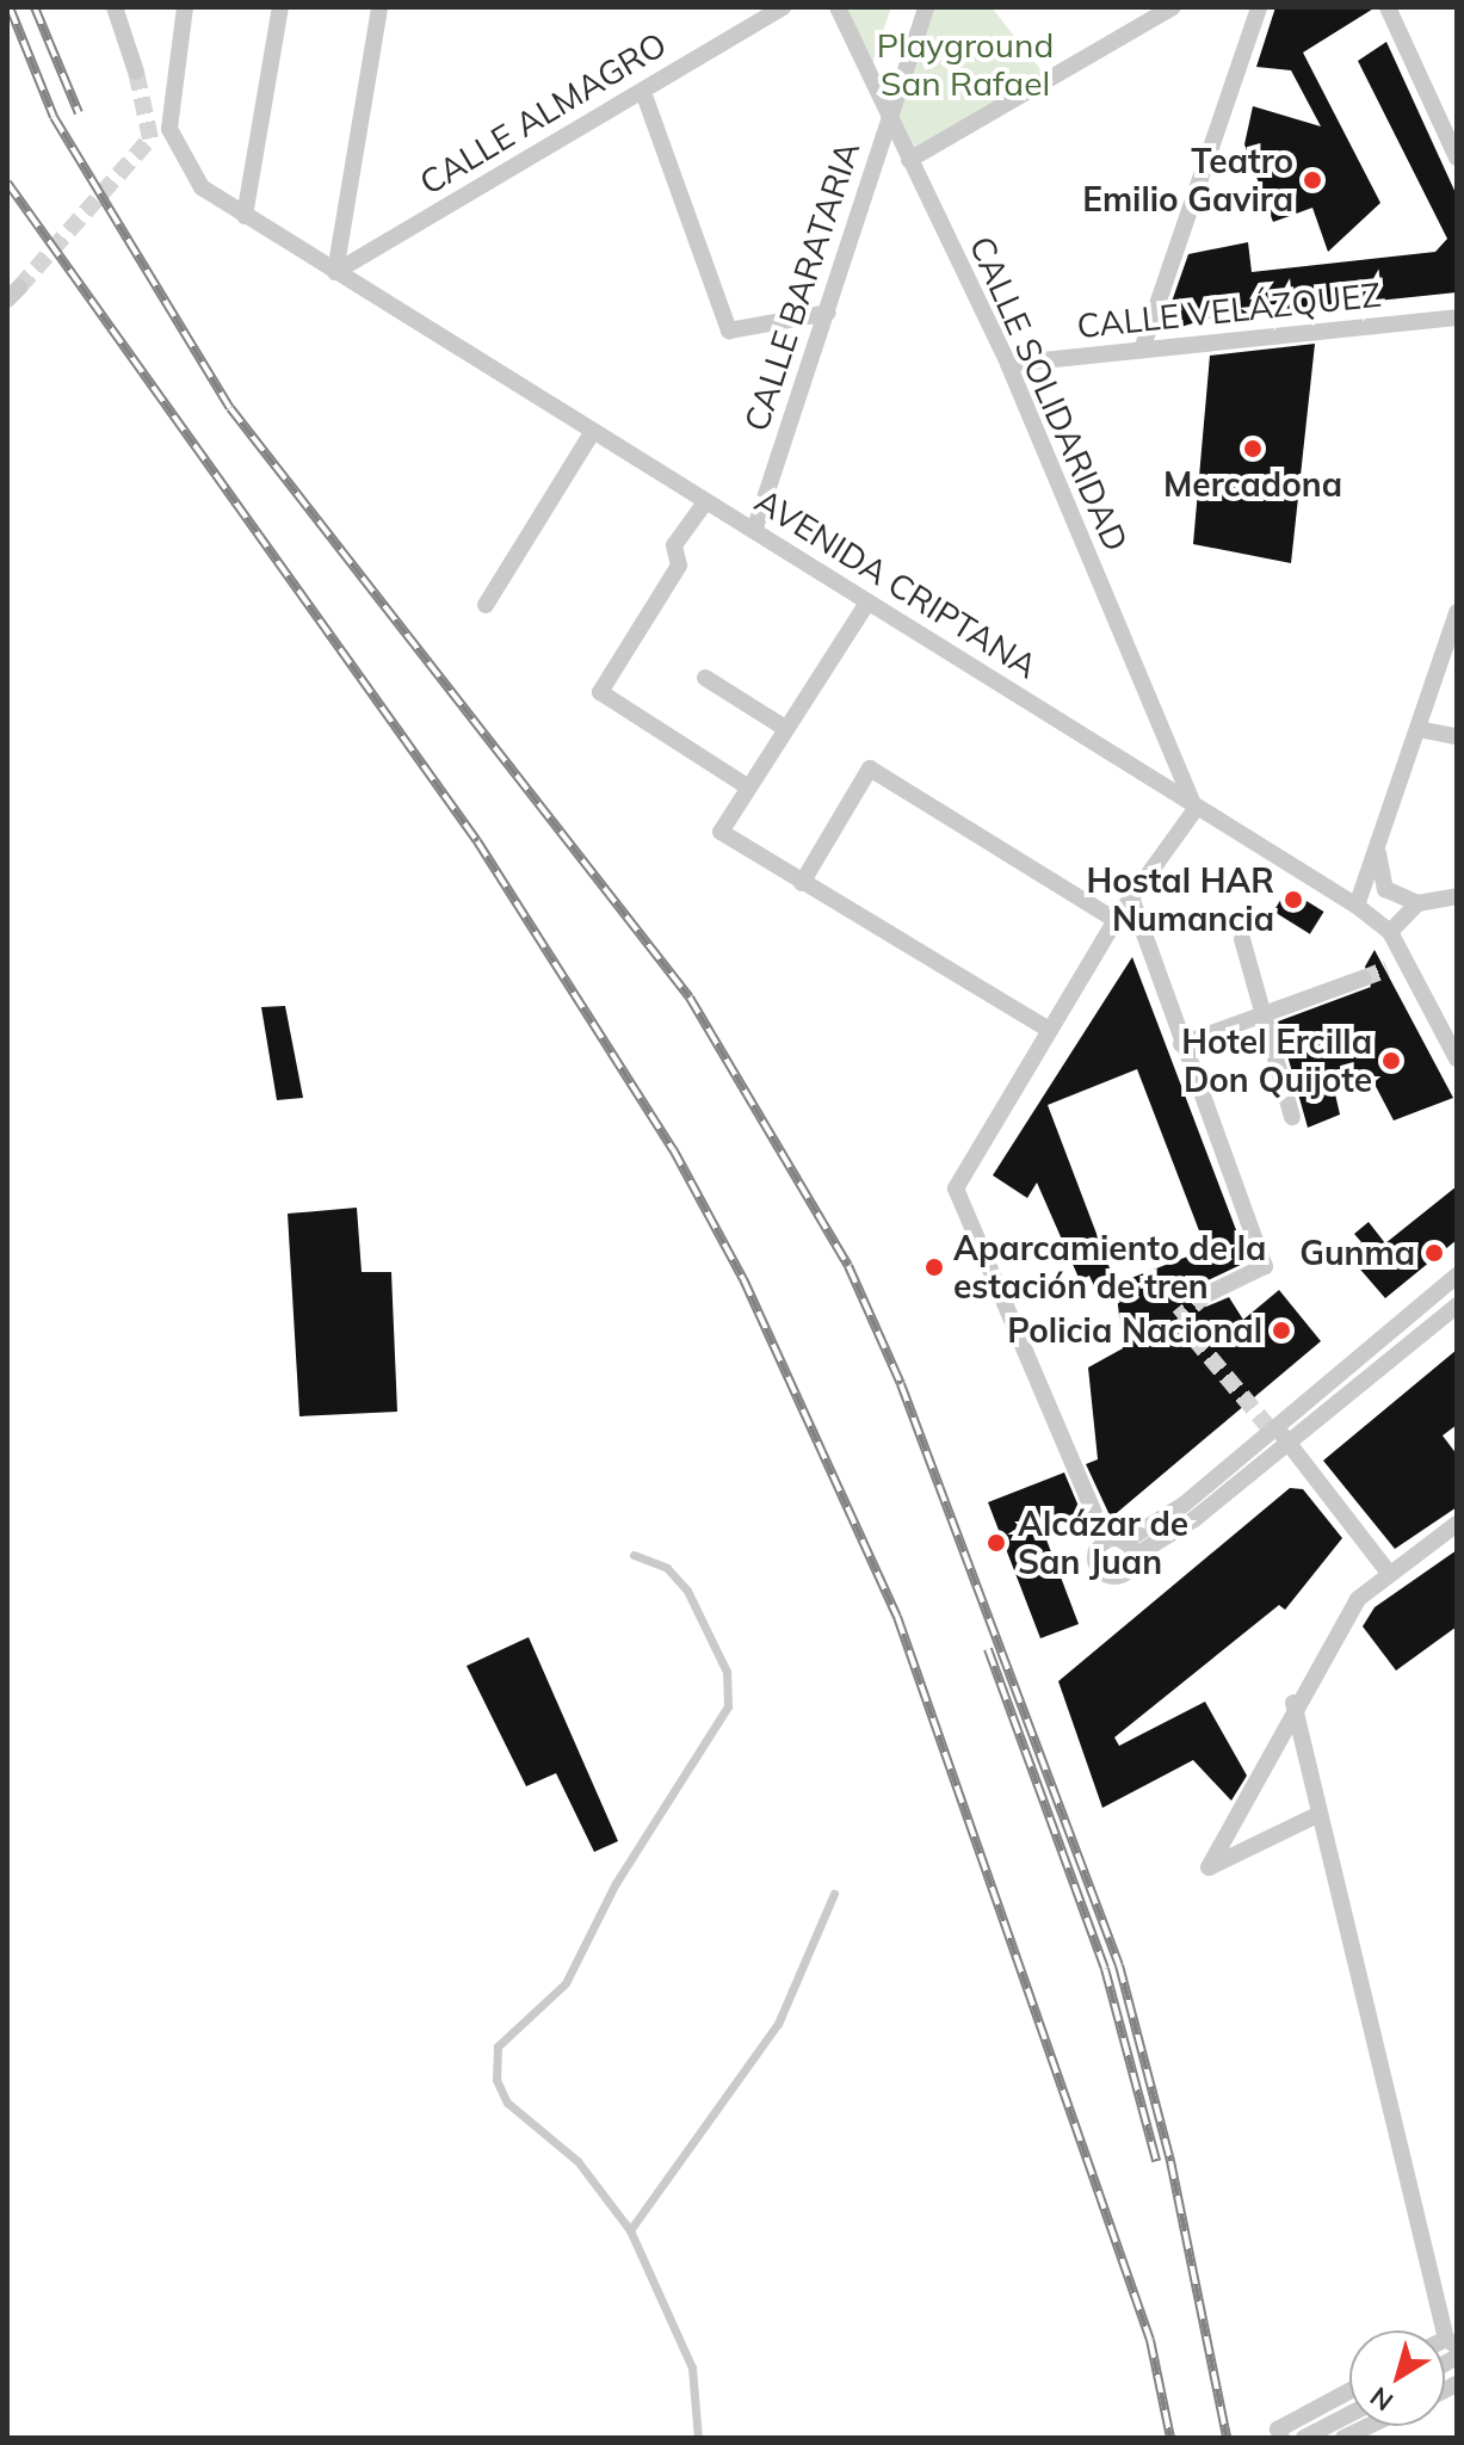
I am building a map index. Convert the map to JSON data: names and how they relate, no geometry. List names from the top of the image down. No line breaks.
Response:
{"streets":{"street":["CALLE ALMAGRO","CALLE BARATARIA","CALLE VELÁZQUEZ","CALLE SOLIDARIDAD","AVENIDA CRIPTANA"]},"crossings":[["CALLE ALMAGRO","AVENIDA CRIPTANA"],["CALLE BARATARIA","CALLE SOLIDARIDAD"],["CALLE BARATARIA","AVENIDA CRIPTANA"],["CALLE VELÁZQUEZ","CALLE SOLIDARIDAD"],["CALLE SOLIDARIDAD","AVENIDA CRIPTANA"]],"parks":["Playground San Rafael"],"places":["Teatro Emilio Gavira","Mercadona","Hostal HAR Numancia","Hotel Ercilla Don Quijote","Gunma","Aparcamiento de la estación de tren","Policia Nacional","Alcázar de San Juan"],"north":"bottom left"}
